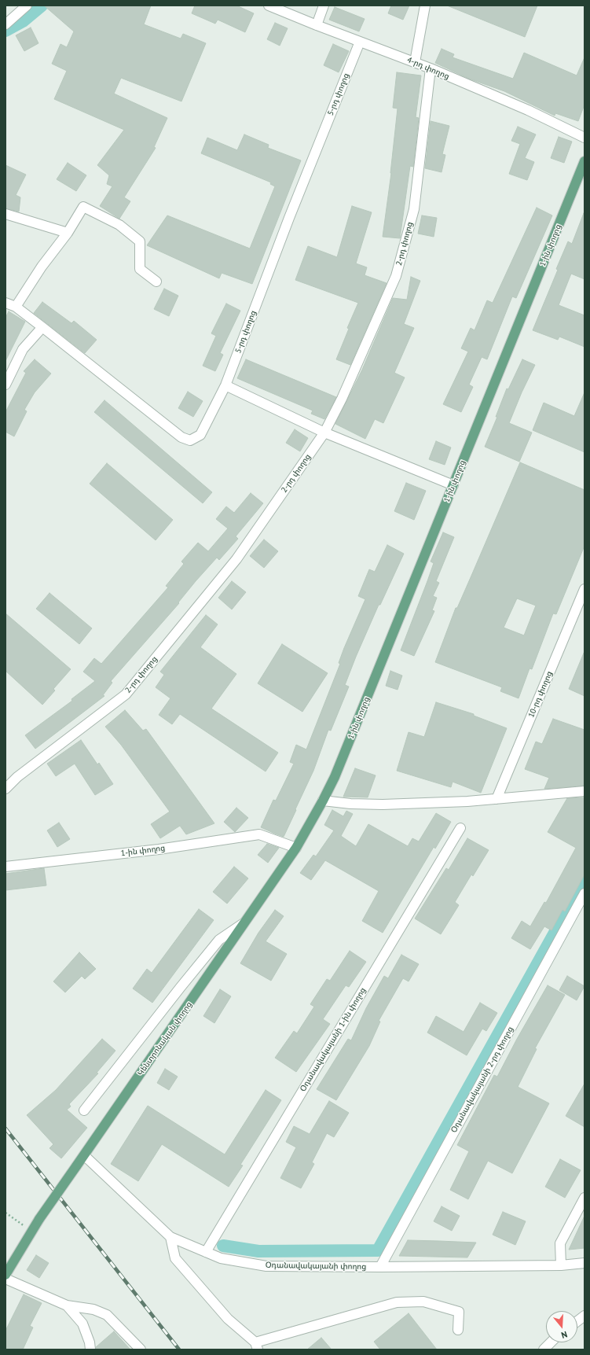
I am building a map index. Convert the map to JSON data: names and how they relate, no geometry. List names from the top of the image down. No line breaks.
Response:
{"streets":{"main road":["1-ին փողոց","Կենտրոնական փողոց"],"street":["4-րդ փողոց","5-րդ փողոց","2-րդ փողոց","10-րդ փողոց","Օդանավակայանի 1-ին փողոց","Օդանավակայանի 2-րդ փողոց","Օդանավակայանի փողոց"]},"crossings":[["4-րդ փողոց","5-րդ փողոց"],["4-րդ փողոց","2-րդ փողոց"],["1-ին փողոց","Կենտրոնական փողոց"],["Կենտրոնական փողոց","Օդանավակայանի փողոց"],["Օդանավակայանի 1-ին փողոց","Օդանավակայանի փողոց"],["Օդանավակայանի 2-րդ փողոց","Օդանավակայանի փողոց"]],"north":"bottom"}
